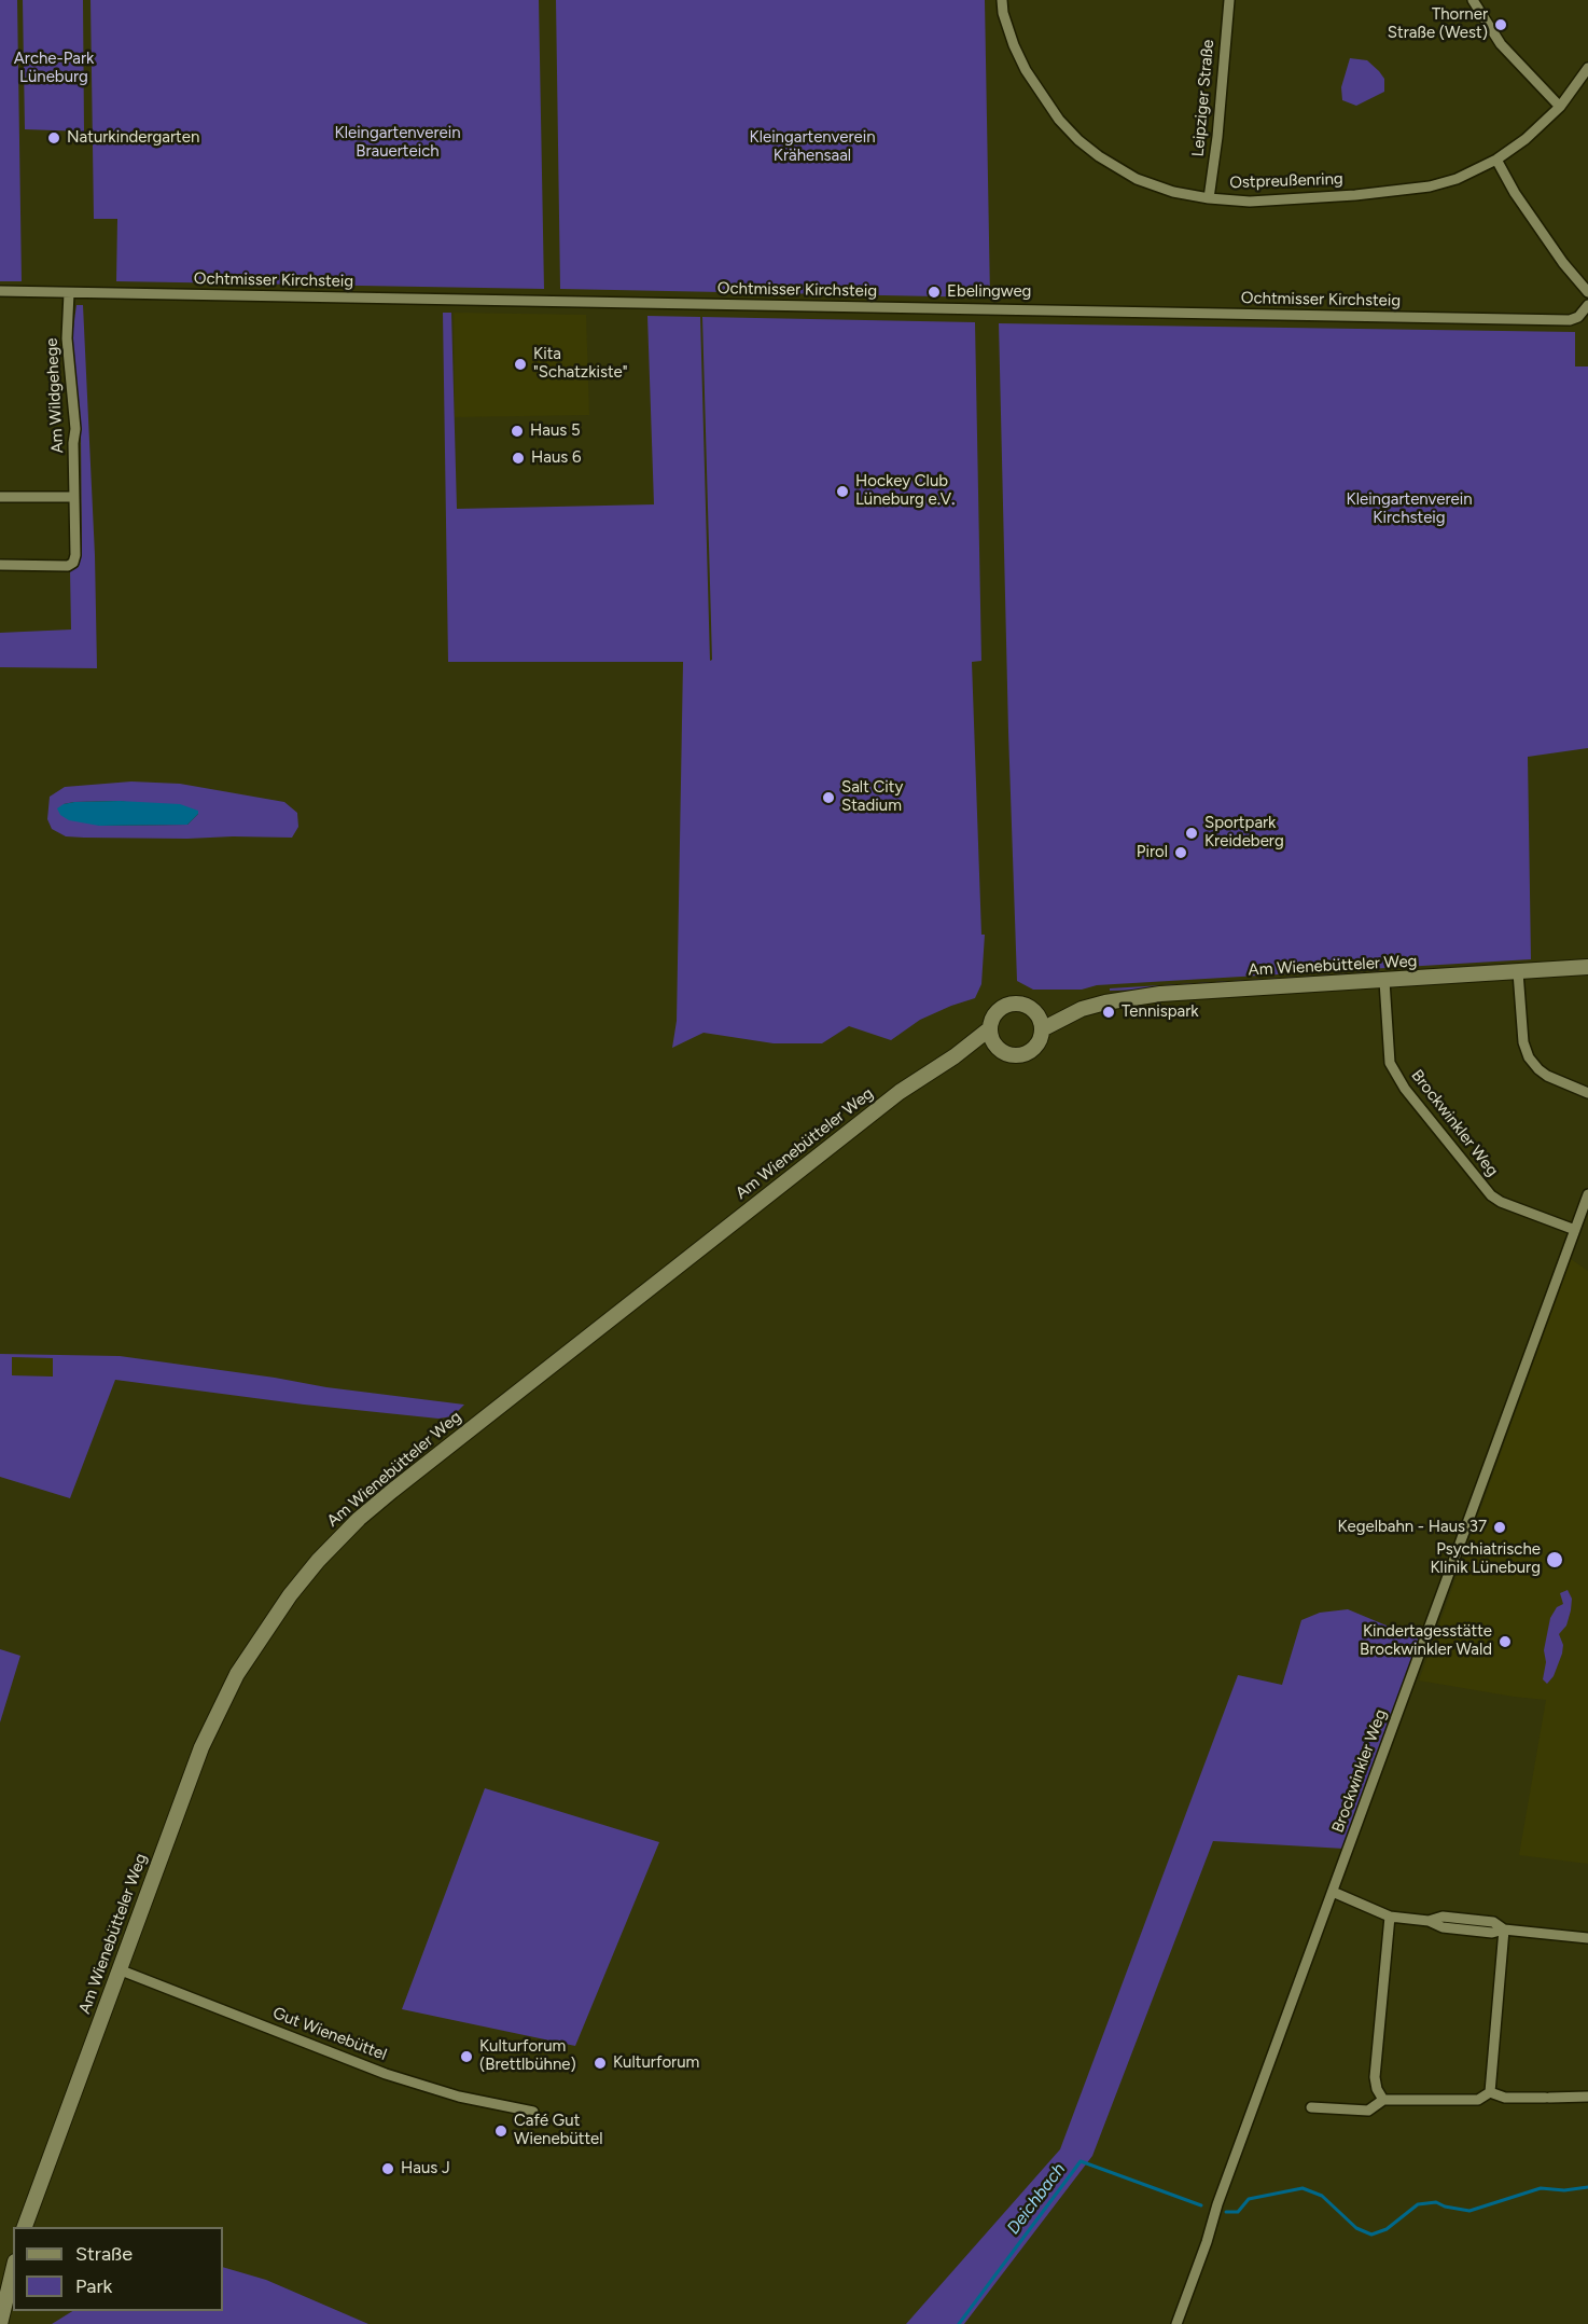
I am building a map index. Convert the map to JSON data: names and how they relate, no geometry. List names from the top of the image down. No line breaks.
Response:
{"streets":{"street":["Leipziger Straße","Ostpreußenring","Ochtmisser Kirchsteig","Am Wildgehege","Am Wienebütteler Weg","Brockwinkler Weg","Gut Wienebüttel"]},"crossings":[["Leipziger Straße","Ostpreußenring"],["Ochtmisser Kirchsteig","Am Wildgehege"],["Am Wienebütteler Weg","Brockwinkler Weg"],["Am Wienebütteler Weg","Gut Wienebüttel"]],"water":["Deichbach"],"parks":["Arche-Park Lüneburg","Kleingartenverein Brauerteich","Kleingartenverein Krähensaal","Kleingartenverein Kirchsteig"],"places":["Thorner Straße (West)","Naturkindergarten","Ebelingweg","Kita \"Schatzkiste\"","Haus 5","Haus 6","Hockey Club Lüneburg e.V.","Salt City Stadium","Sportpark Kreideberg","Pirol","Tennispark","Kegelbahn - Haus 37","Psychiatrische Klinik Lüneburg","Kindertagesstätte Brockwinkler Wald","Kulturforum (Brettlbühne)","Kulturforum","Café Gut Wienebüttel","Haus J"],"legend":["Straße","Park"]}
